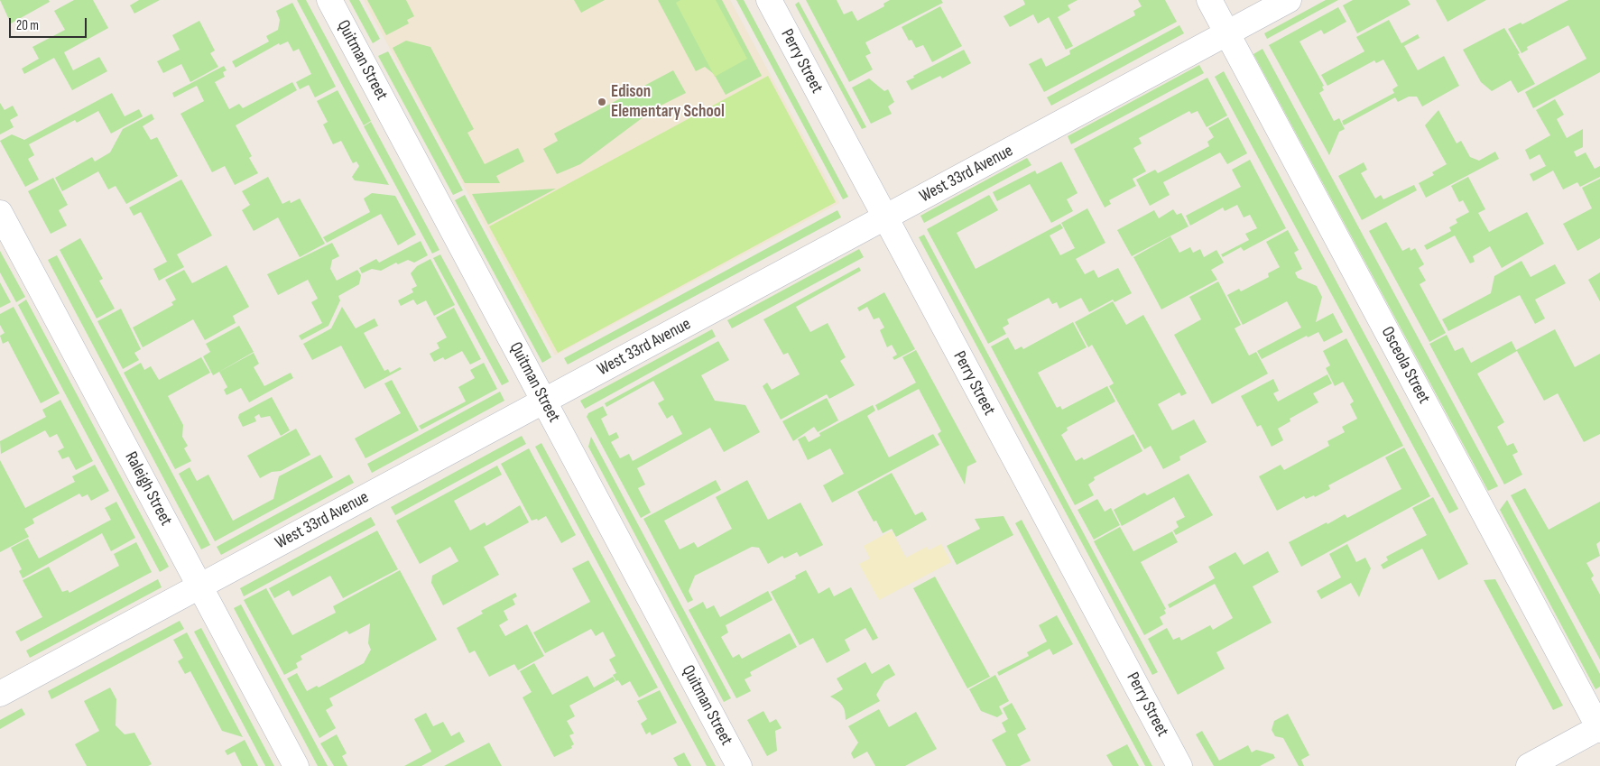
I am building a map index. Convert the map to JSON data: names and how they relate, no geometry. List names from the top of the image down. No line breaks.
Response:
{"streets":{"street":["Quitman Street","Perry Street","West 33rd Avenue","Osceola Street","Raleigh Street"]},"crossings":[["Quitman Street","West 33rd Avenue"],["Perry Street","West 33rd Avenue"],["West 33rd Avenue","Osceola Street"],["West 33rd Avenue","Raleigh Street"]],"places":["Edison Elementary School"],"scale_bar":"20 m"}
